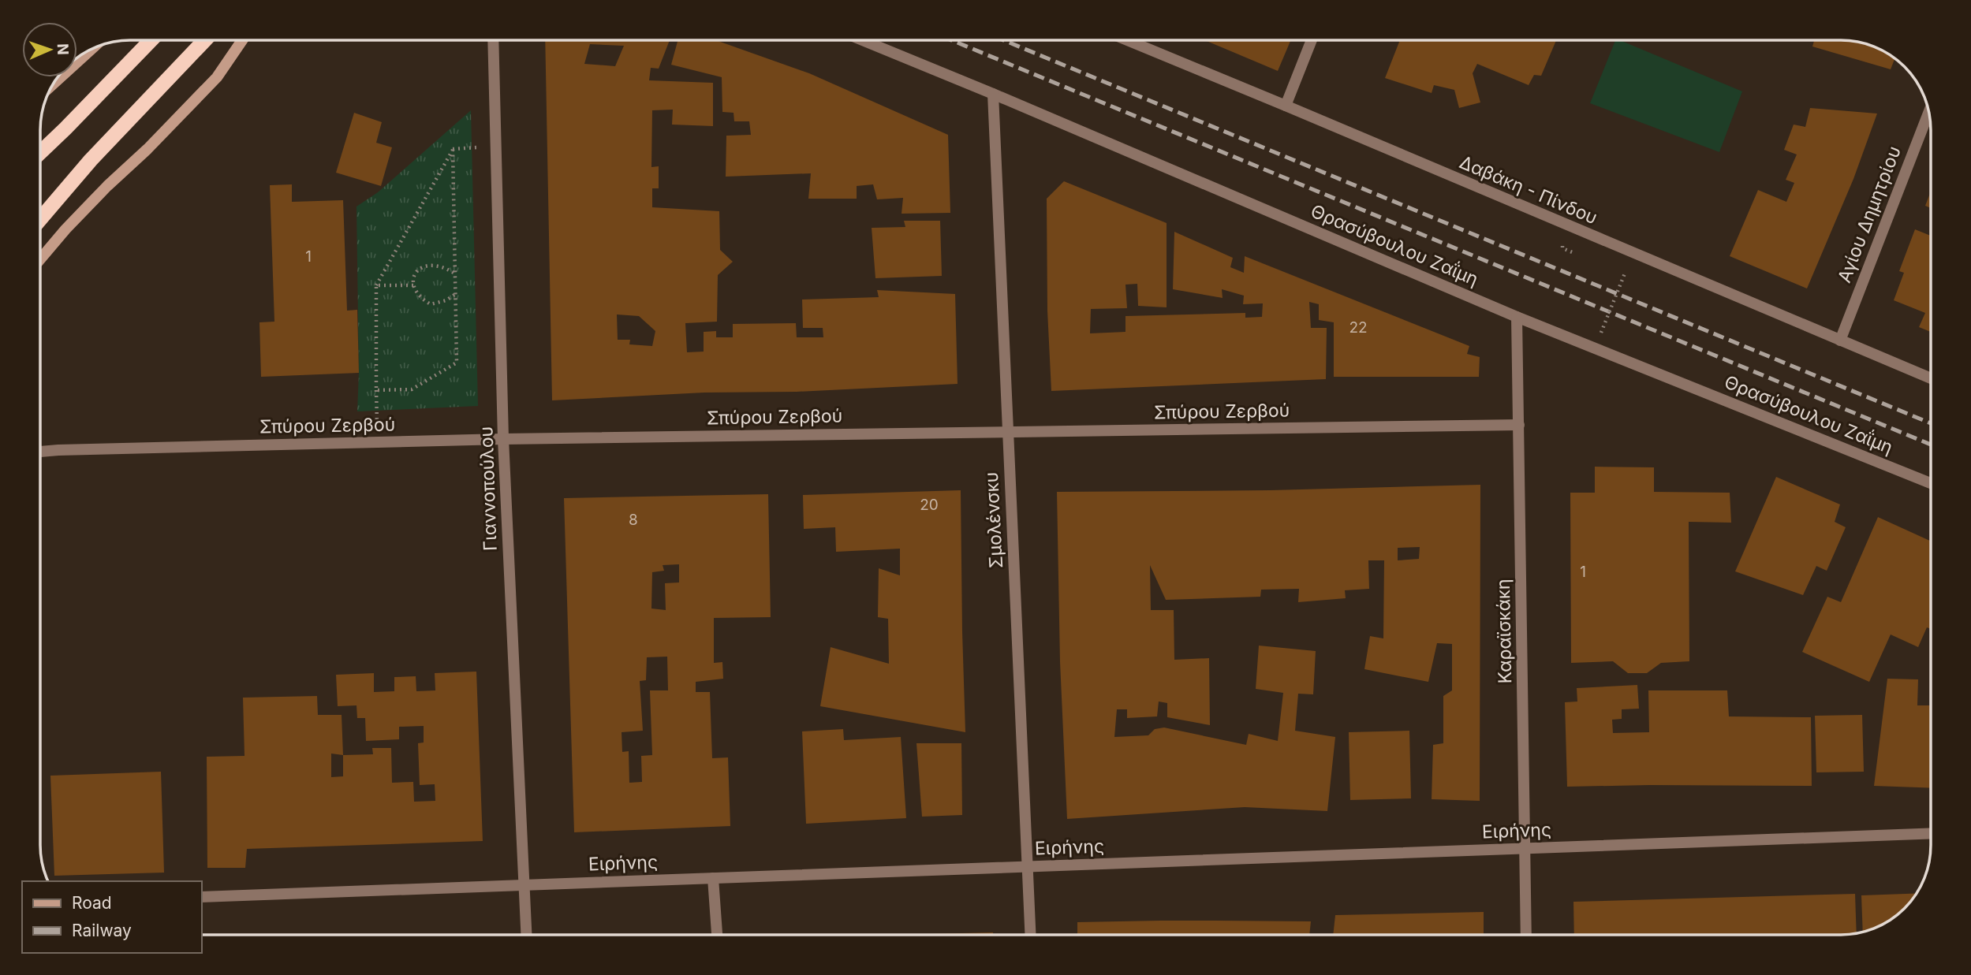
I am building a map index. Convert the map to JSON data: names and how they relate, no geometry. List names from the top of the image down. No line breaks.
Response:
{"streets":{"street":["Δαβάκη - Πίνδου","Αγίου Δημητρίου","Θρασύβουλου Ζαΐμη","Σπύρου Ζερβού","Γιαννοπούλου","Σμολένσκυ","Καραϊσκάκη","Ειρήνης"]},"crossings":[["Δαβάκη - Πίνδου","Αγίου Δημητρίου"],["Θρασύβουλου Ζαΐμη","Σμολένσκυ"],["Θρασύβουλου Ζαΐμη","Καραϊσκάκη"],["Σπύρου Ζερβού","Γιαννοπούλου"],["Σπύρου Ζερβού","Σμολένσκυ"],["Σπύρου Ζερβού","Καραϊσκάκη"],["Γιαννοπούλου","Ειρήνης"],["Σμολένσκυ","Ειρήνης"],["Καραϊσκάκη","Ειρήνης"]],"house_numbers":["1","22","20","8","1"],"legend":["Road","Railway"],"north":"right"}
